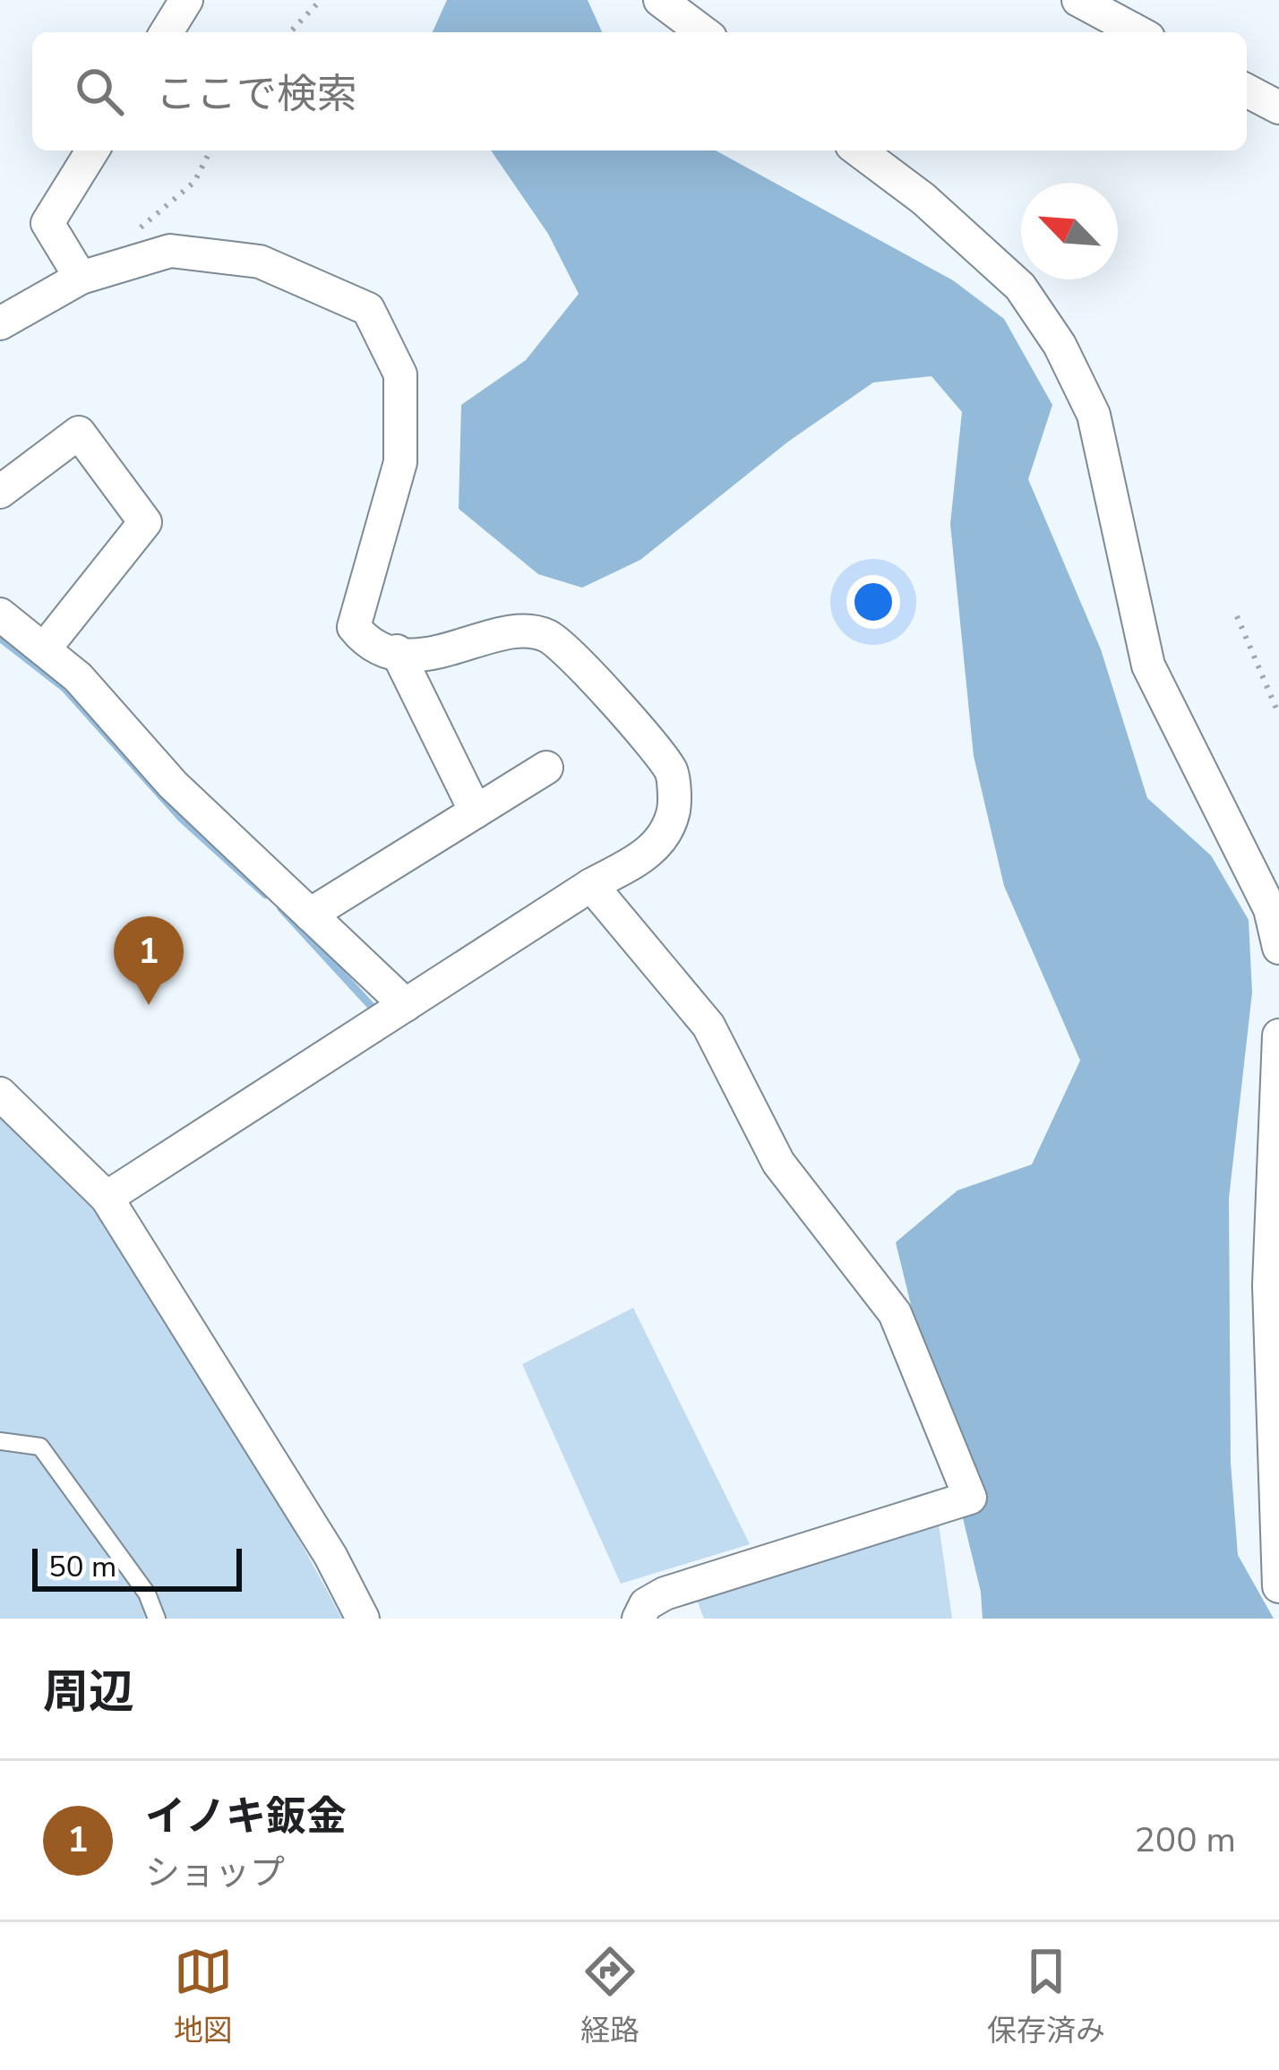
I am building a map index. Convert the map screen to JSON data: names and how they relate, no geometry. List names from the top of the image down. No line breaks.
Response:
{"scale_bar":"50 m","north":"top left","page":{"search":"ここで検索","pins":"1","scale":"50 m","heading":"周辺","list":[{"mark":"1","name":"イノキ鈑金","note":"ショップ","value":"200 m"}],"nav":["地図","経路","保存済み"]}}
